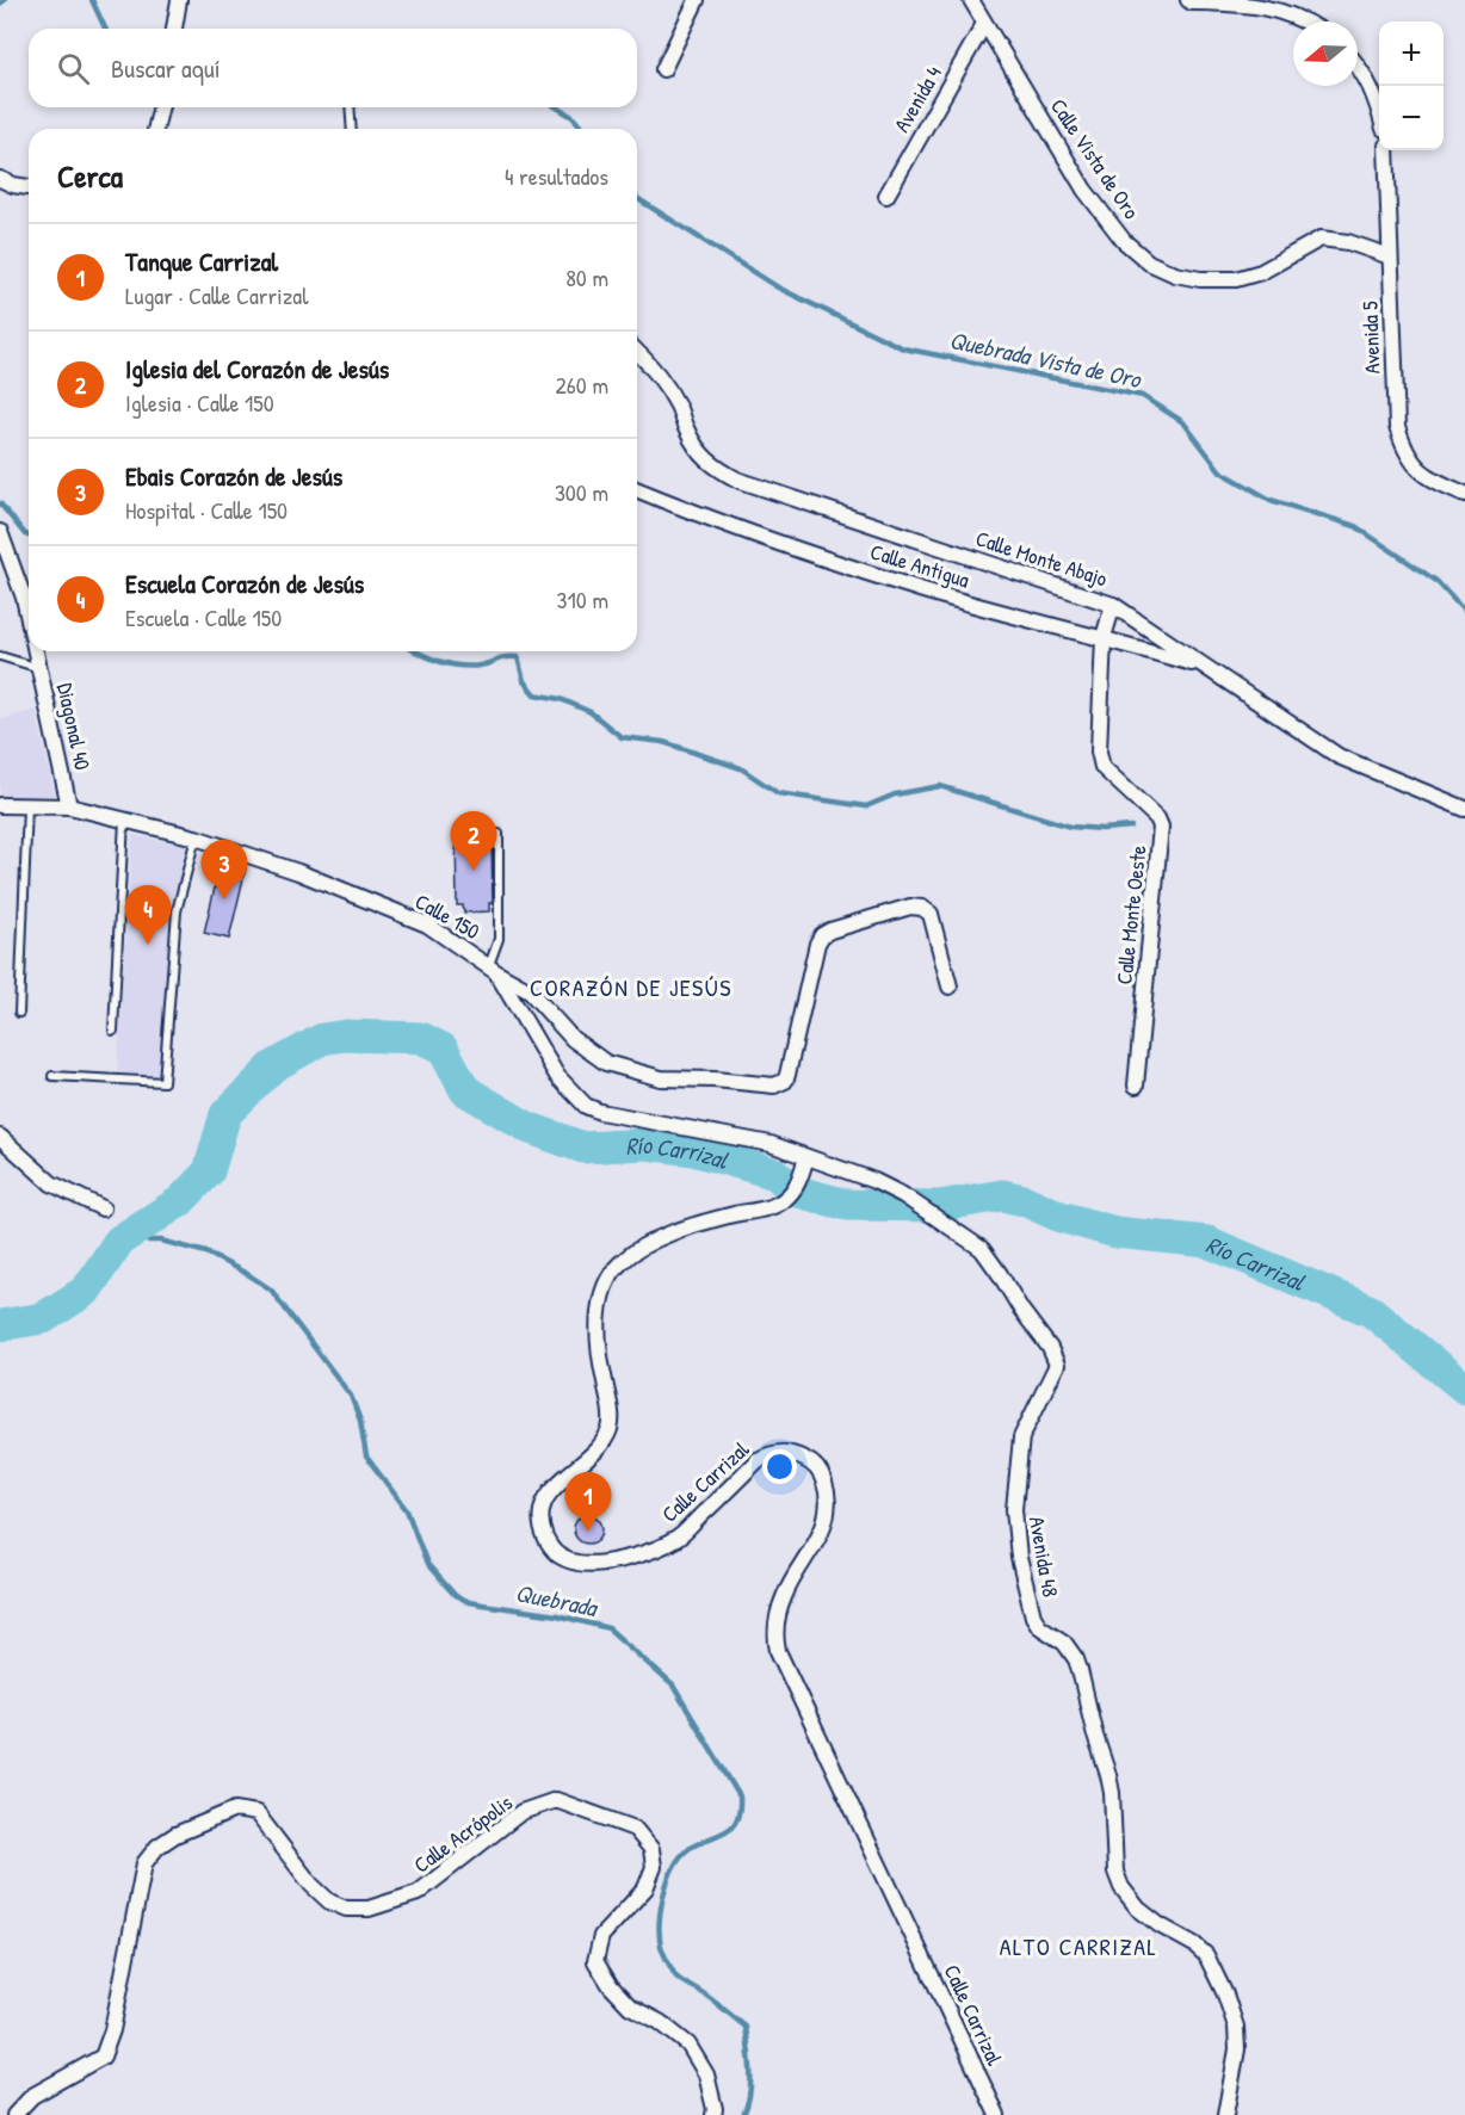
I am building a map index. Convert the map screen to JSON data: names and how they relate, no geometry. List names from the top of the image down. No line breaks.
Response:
{"streets":{"street":["Avenida 4","Calle Vista de Oro","Avenida 5","Calle Monte Abajo","Calle Antigua","Diagonal 40","Calle Monte Oeste","Calle 150","Calle Carrizal","Avenida 48","Calle Acrópolis"]},"crossings":[["Avenida 4","Calle Vista de Oro"],["Calle Vista de Oro","Avenida 5"],["Calle Monte Abajo","Calle Antigua"],["Calle Monte Abajo","Calle Monte Oeste"],["Calle Antigua","Calle Monte Oeste"],["Diagonal 40","Calle 150"],["Calle 150","Calle Carrizal"],["Calle 150","Avenida 48"],["Calle Carrizal","Avenida 48"]],"districts":["CORAZÓN DE JESÚS","ALTO CARRIZAL"],"water":["Quebrada Vista de Oro","Río Carrizal","Quebrada"],"north":"left","page":{"map_buttons":["+","−"],"search":"Buscar aquí","heading":["Cerca","4 resultados"],"list":[{"mark":"1","name":"Tanque Carrizal","note":"Lugar · Calle Carrizal","value":"80 m"},{"mark":"2","name":"Iglesia del Corazón de Jesús","note":"Iglesia · Calle 150","value":"260 m"},{"mark":"3","name":"Ebais Corazón de Jesús","note":"Hospital · Calle 150","value":"300 m"},{"mark":"4","name":"Escuela Corazón de Jesús","note":"Escuela · Calle 150","value":"310 m"}],"pins":["2","3","4","1"]}}
